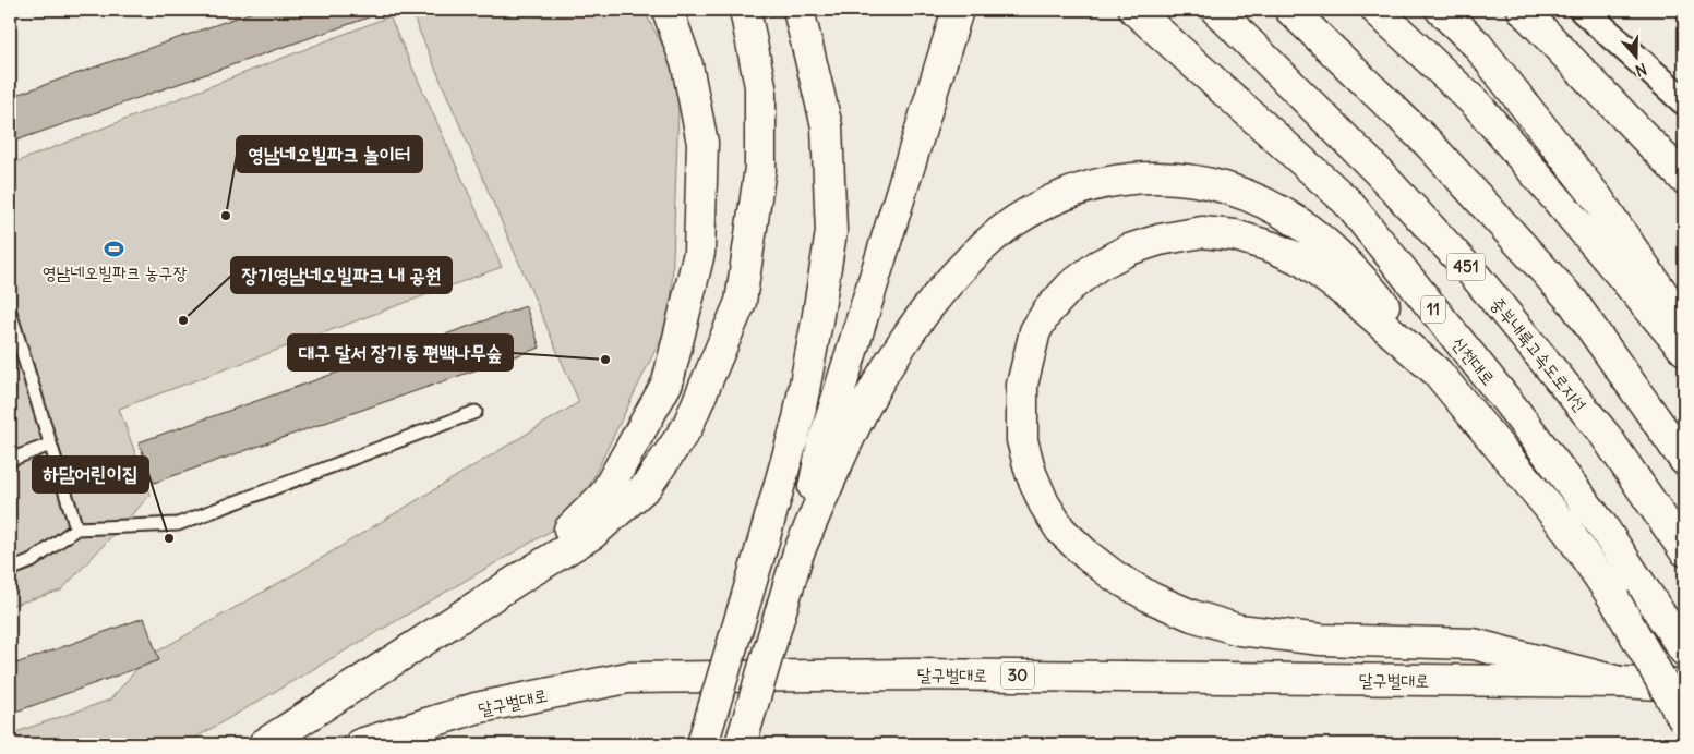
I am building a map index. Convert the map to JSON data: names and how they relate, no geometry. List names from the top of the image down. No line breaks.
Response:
{"streets":{"main road":["451","11","중부내륙고속도로지선","신천대로","달구벌대로","30"]},"places":{"other":["영남네오빌파크 놀이터","장기영남네오빌파크 내 공원","대구 달서 장기동 편백나무숲","하담어린이집"],"sports":["영남네오빌파크 농구장"]},"north":"bottom"}
